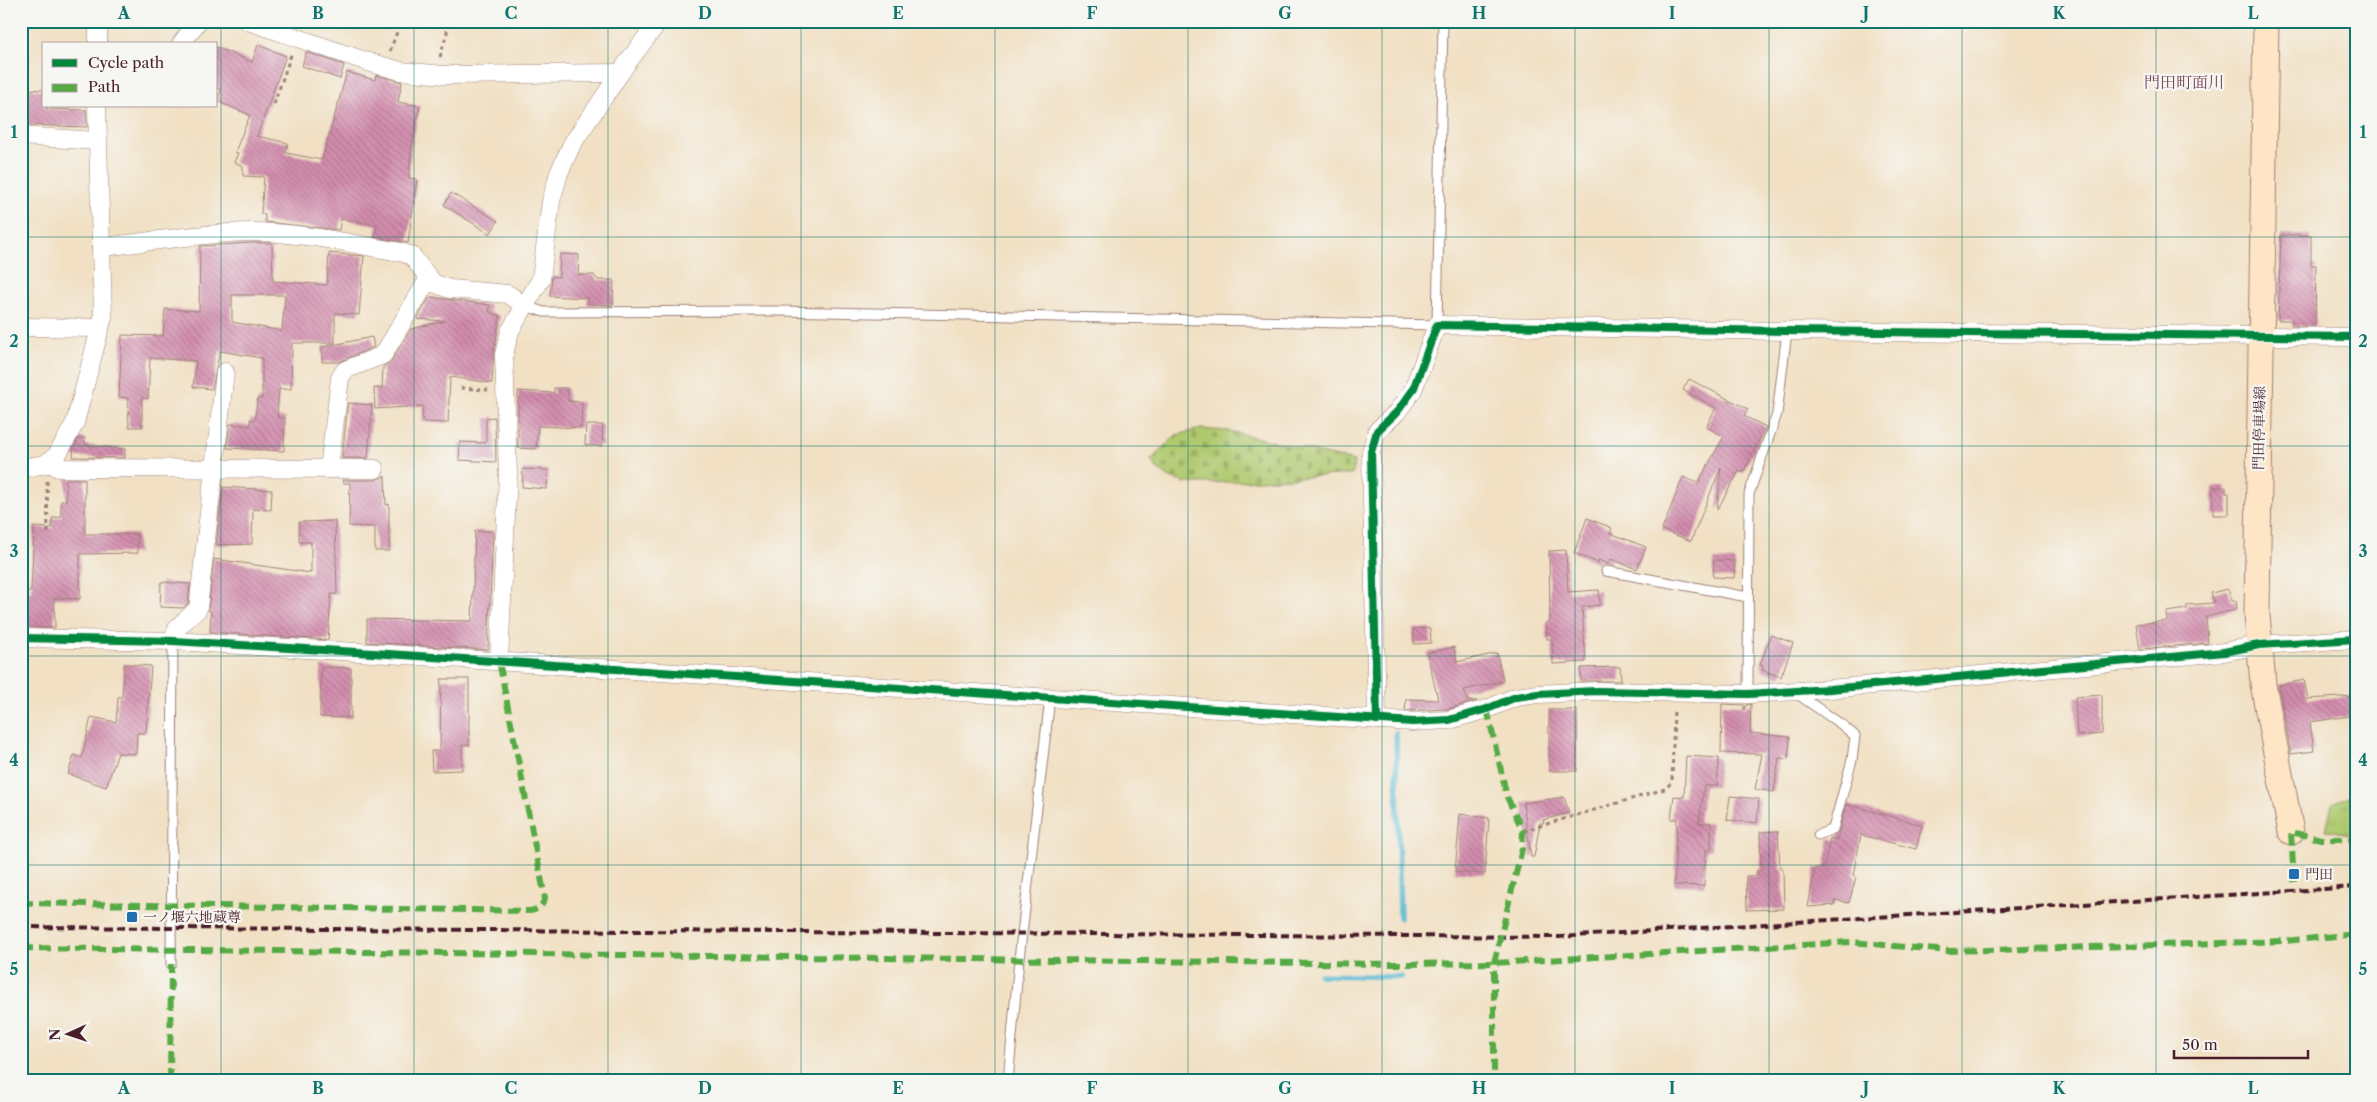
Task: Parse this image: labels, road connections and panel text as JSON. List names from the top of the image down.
{
  "streets": {
    "main road": ["門田停車場線"]
  },
  "districts": ["門田町面川"],
  "places": {
    "transit": ["門田", "一ノ堰六地蔵尊"]
  },
  "legend": ["Cycle path", "Path"],
  "scale_bar": "50 m",
  "north": "left",
  "grid": {
    "columns": [
      "A",
      "B",
      "C",
      "D",
      "E",
      "F",
      "G",
      "H",
      "I",
      "J",
      "K",
      "L"
    ],
    "rows": [
      "1",
      "2",
      "3",
      "4",
      "5"
    ]
  }
}
